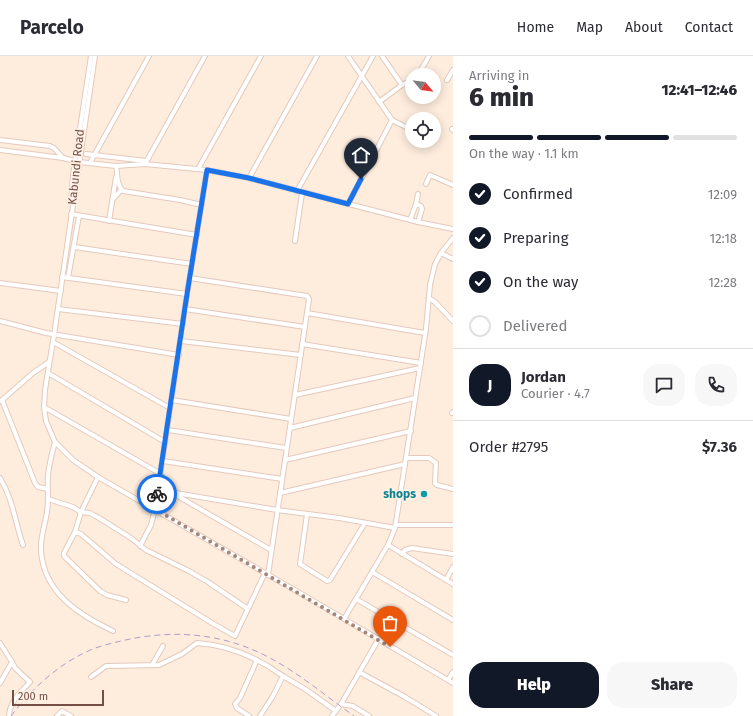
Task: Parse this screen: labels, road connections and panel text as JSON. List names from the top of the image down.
{
  "streets": {
    "street": ["Kabundi Road"]
  },
  "places": ["shops"],
  "scale_bar": "200 m",
  "north": "bottom right",
  "page": {
    "header": "Parcelo",
    "nav": [
      "Home",
      "Map",
      "About",
      "Contact"
    ],
    "heading": ["6 min", "Arriving in", "12:41–12:46"],
    "panel": [
      "Jordan",
      "Courier · 4.7",
      "Order #2795",
      "$7.36"
    ],
    "bar": "On the way · 1.1 km",
    "list": [
      ["Confirmed", "12:09"],
      ["Preparing", "12:18"],
      ["On the way", "12:28"],
      "Delivered"
    ],
    "round": "J",
    "buttons": ["Help", "Share"],
    "scale": "200 m"
  }
}
